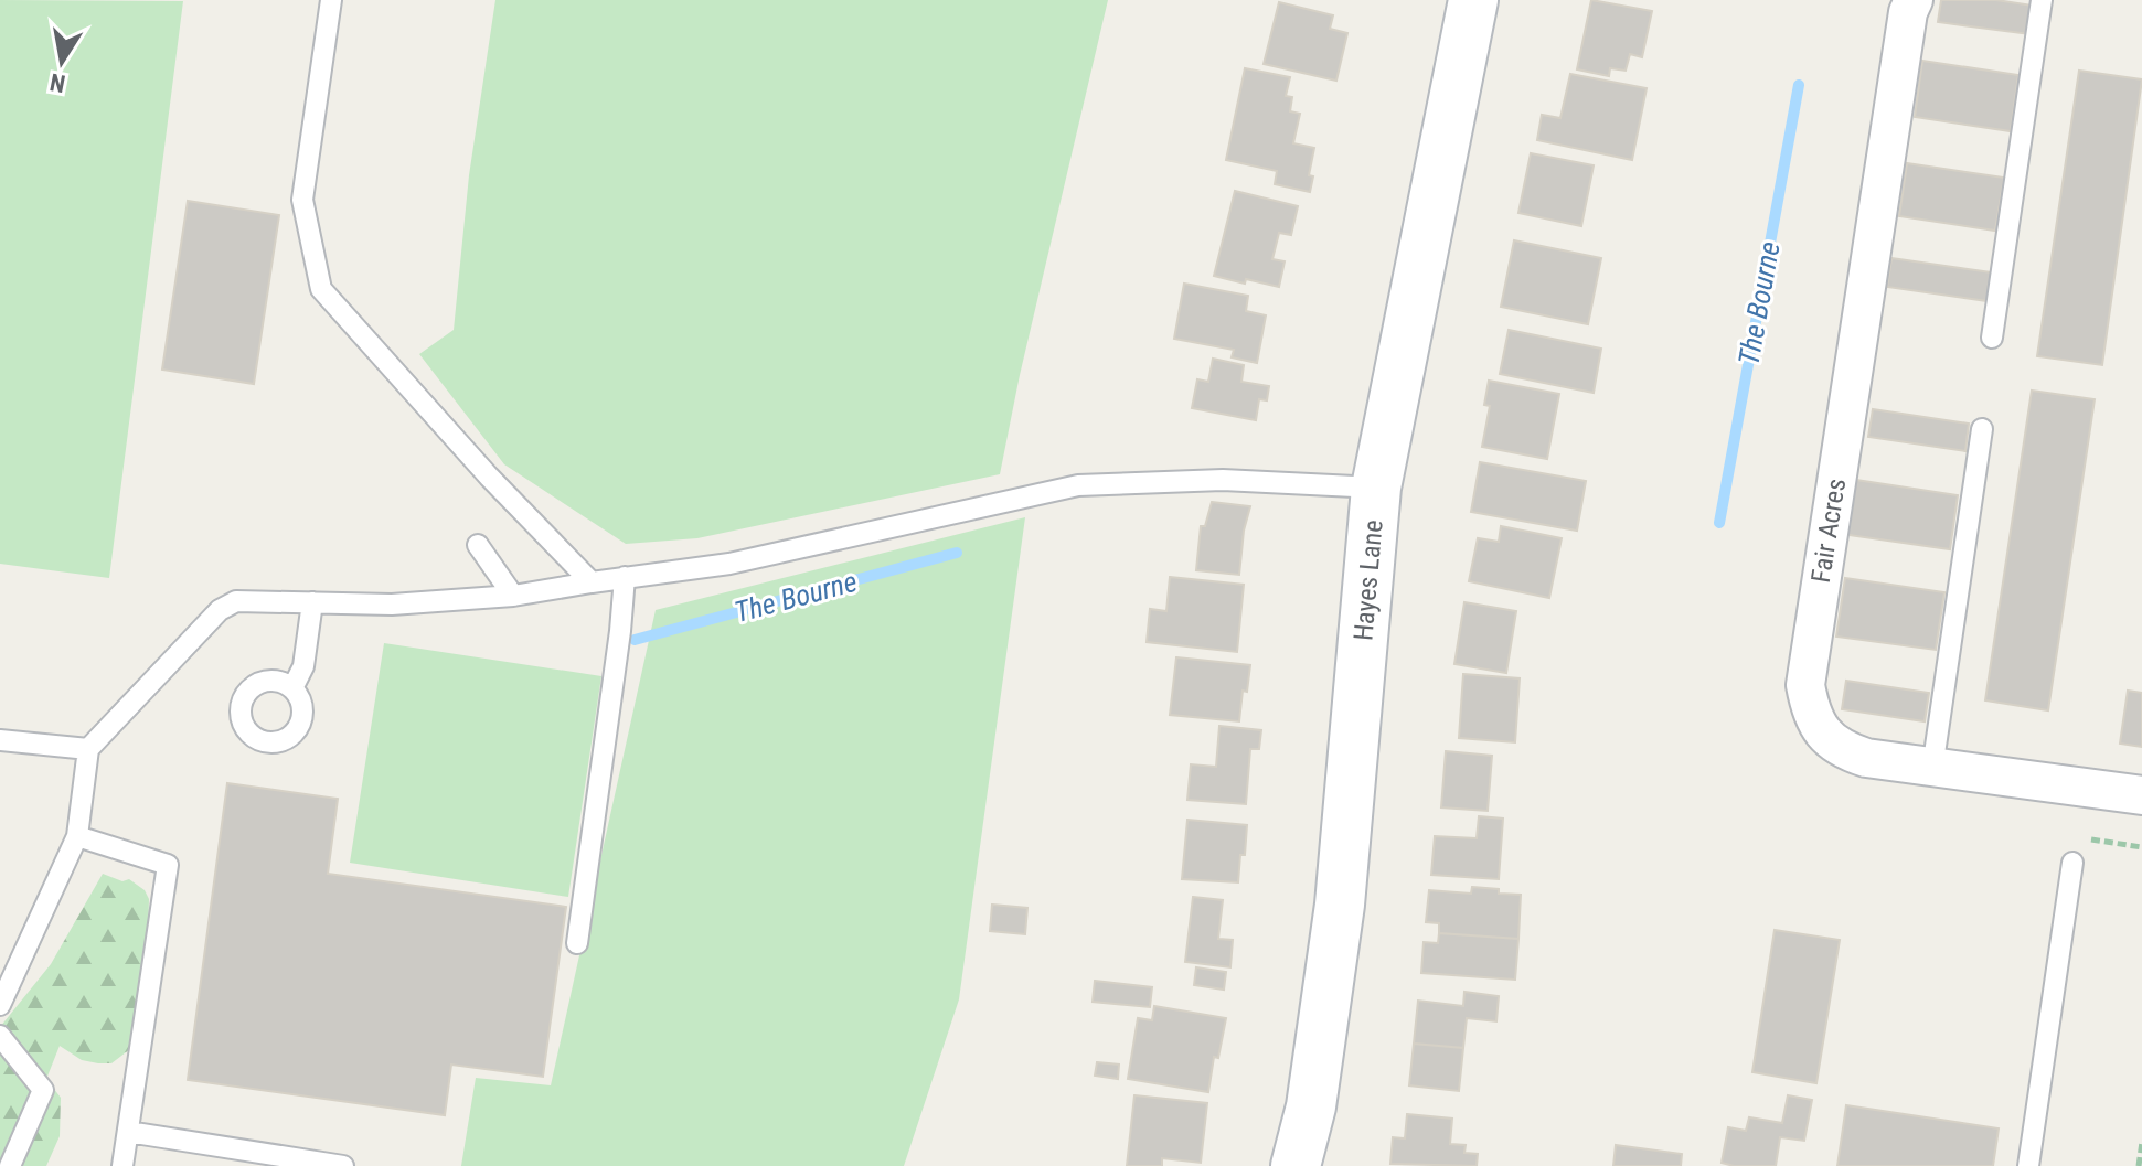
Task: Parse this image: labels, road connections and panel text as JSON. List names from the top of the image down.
{
  "streets": {
    "main road": ["Hayes Lane"],
    "street": ["Fair Acres"]
  },
  "water": ["The Bourne"],
  "north": "bottom"
}
